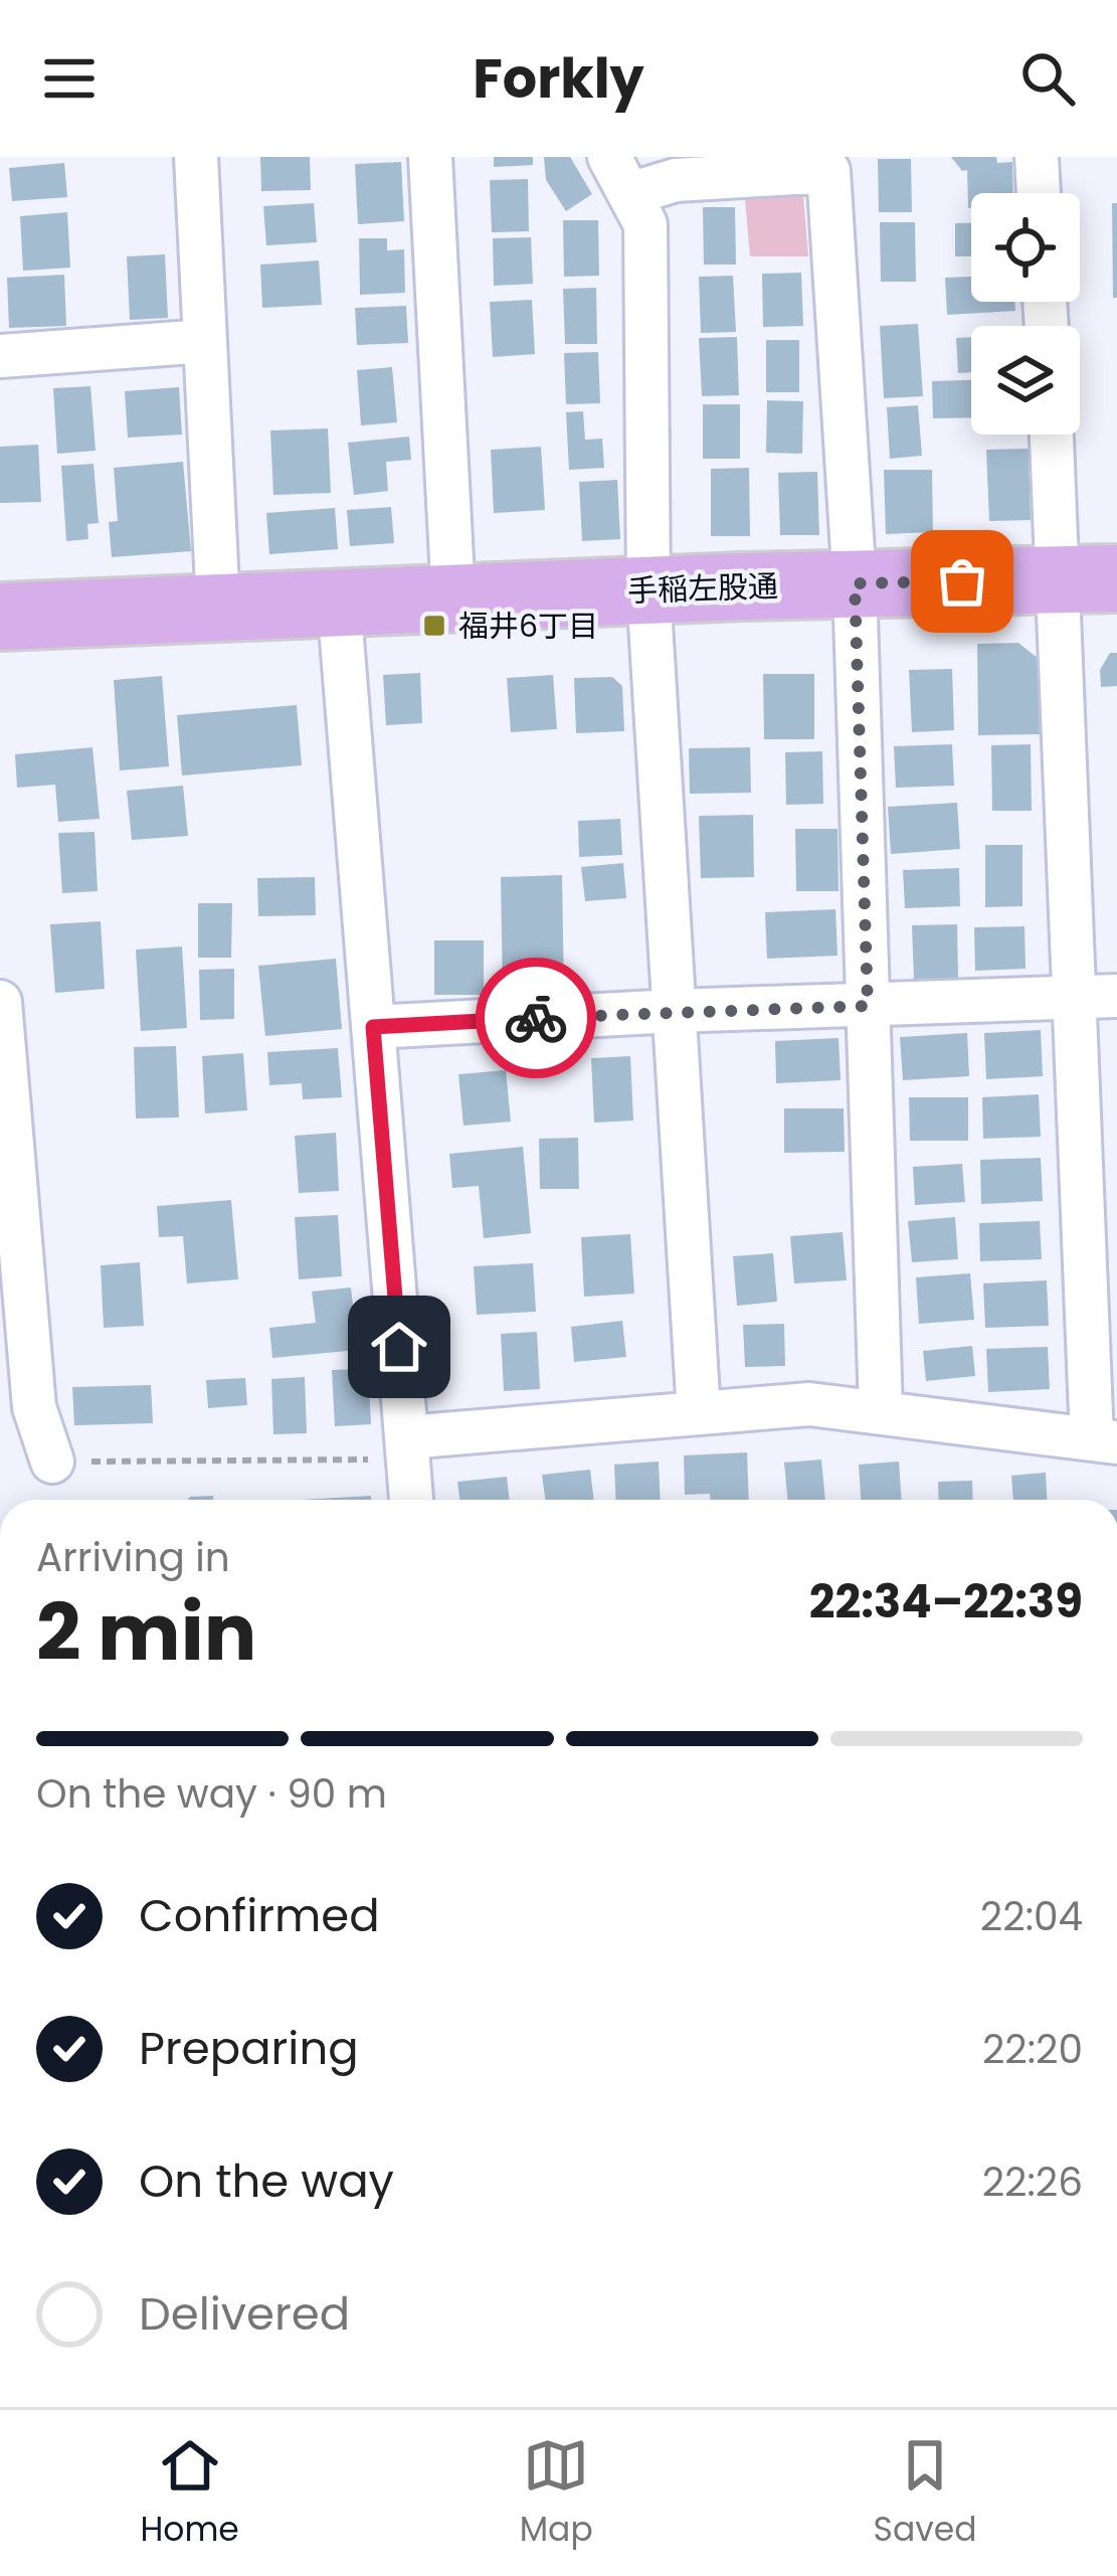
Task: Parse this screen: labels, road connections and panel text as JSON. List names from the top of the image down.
{
  "streets": {
    "main road": ["手稲左股通"]
  },
  "places": {
    "transit": ["福井6丁目"]
  },
  "page": {
    "header": "Forkly",
    "heading": ["2 min", "Arriving in", "22:34–22:39"],
    "bar": "On the way · 90 m",
    "list": [
      ["Confirmed", "22:04"],
      ["Preparing", "22:20"],
      ["On the way", "22:26"],
      "Delivered"
    ],
    "tabs": ["Home", "Map", "Saved"]
  }
}
